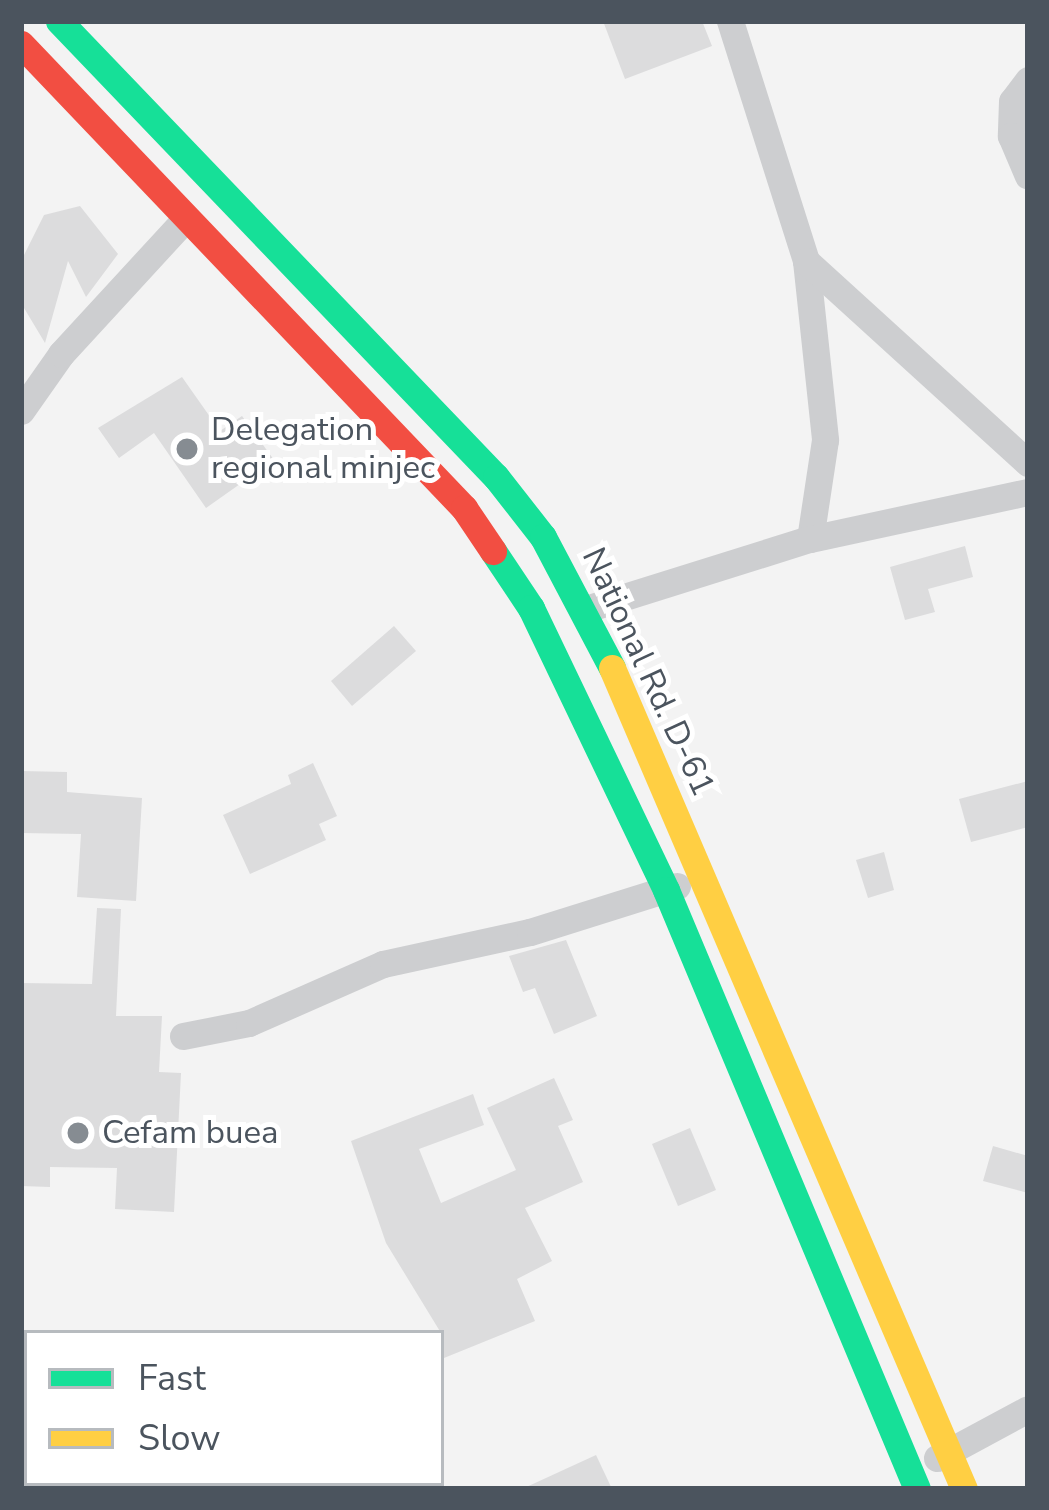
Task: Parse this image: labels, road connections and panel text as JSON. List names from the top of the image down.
{
  "streets": {
    "highway": ["National Rd. D-61"]
  },
  "places": ["Delegation regional minjec", "Cefam buea"],
  "legend": ["Fast", "Slow"]
}
